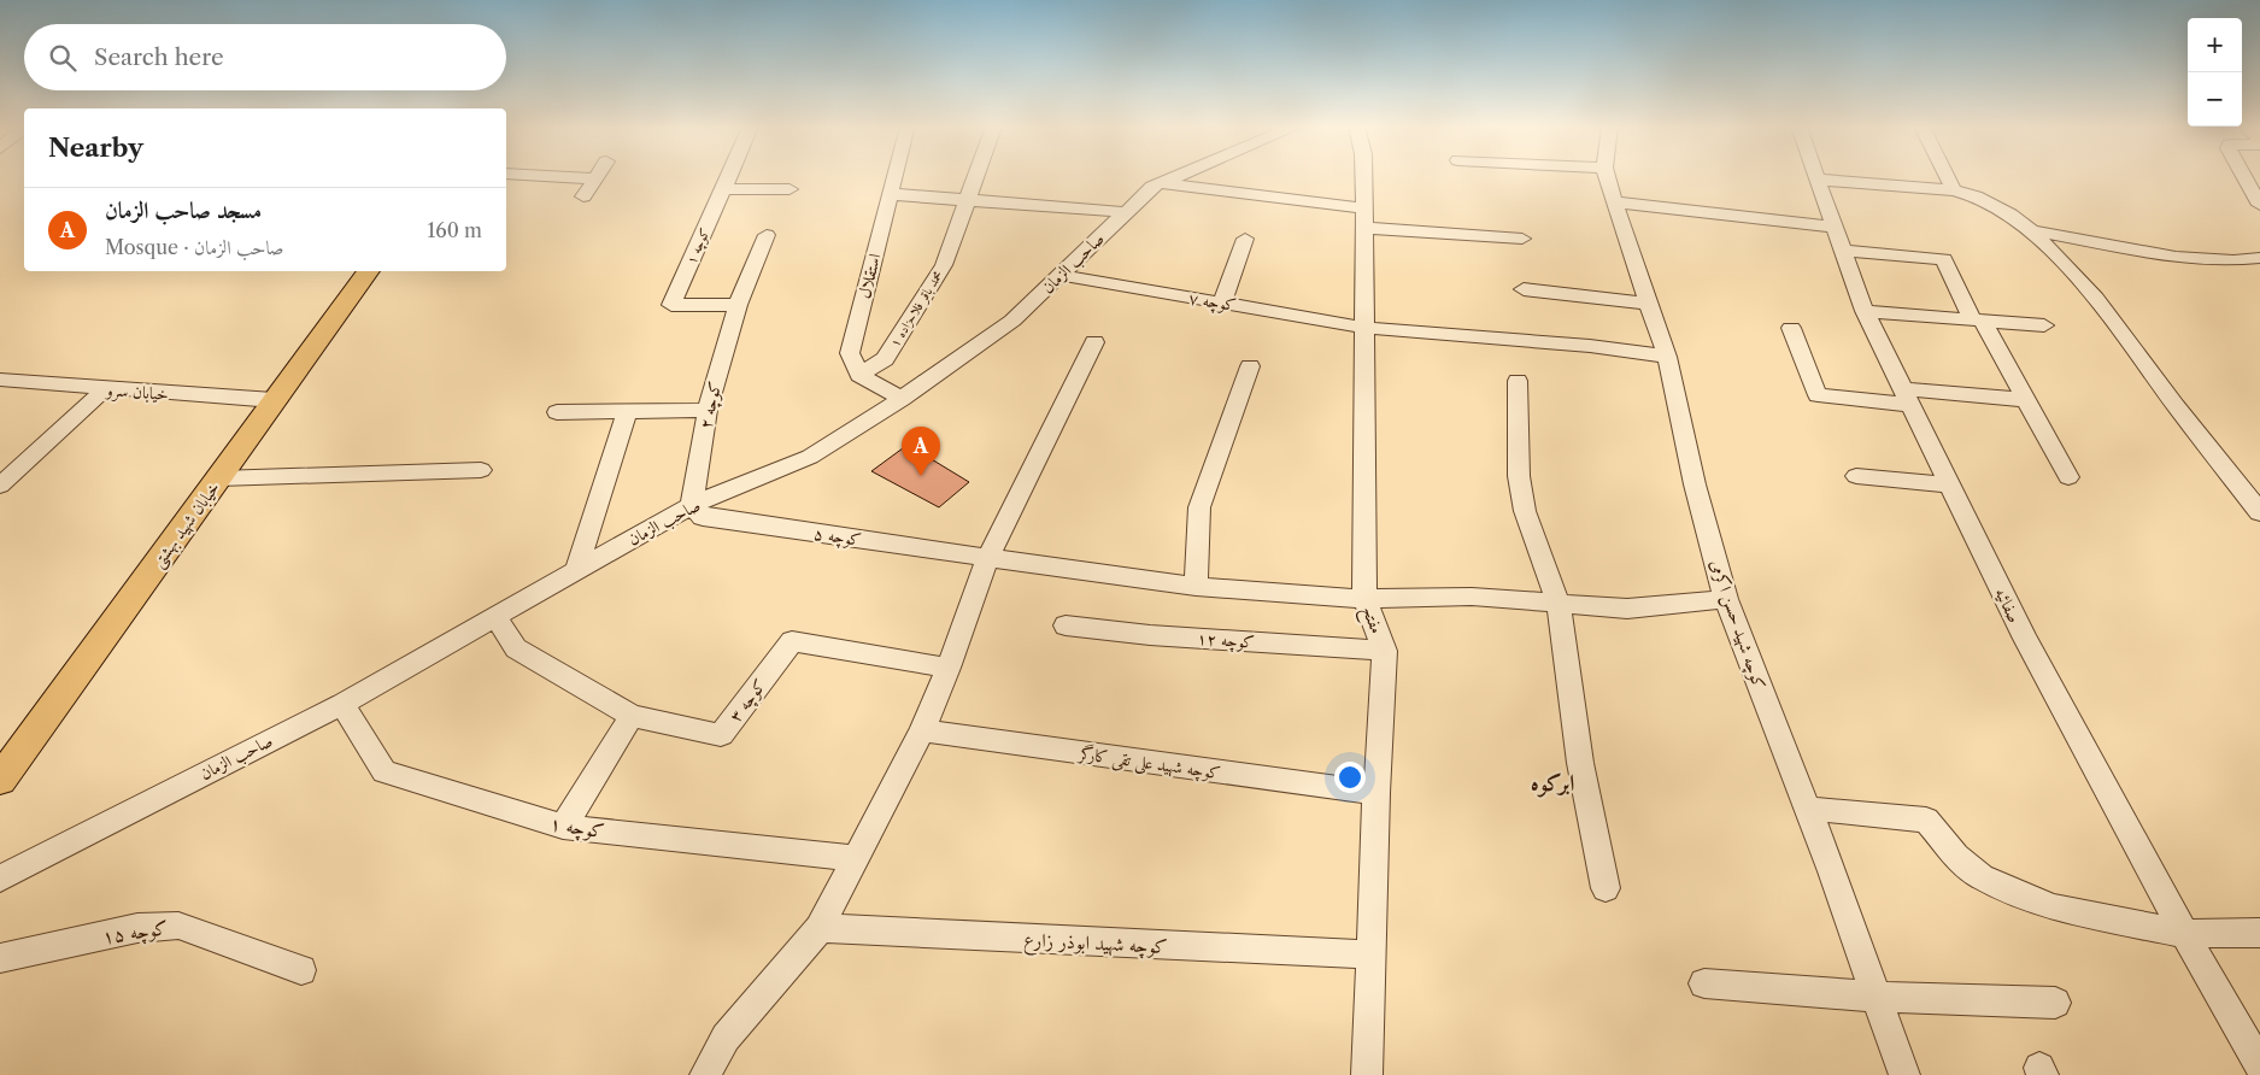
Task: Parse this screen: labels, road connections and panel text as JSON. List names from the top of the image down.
{
  "streets": {
    "main road": ["خیابان شهید بهشتی"],
    "street": [
      "کوچه ۱",
      "صاحب الزمان",
      "استقلال",
      "کوچه ۷",
      "محمد باقر فلاحزاده ۱",
      "خیابان سرو",
      "کوچه ۲",
      "کوچه ۵",
      "صفائیه",
      "مفتح",
      "کوچه شهید حسن اکرمی",
      "کوچه ۱۲",
      "کوچه ۳",
      "کوچه شهید علی تقی کارگر",
      "کوچه ۱۵",
      "کوچه شهید ابوذر زارع"
    ]
  },
  "crossings": [
    ["کوچه ۱", "صاحب الزمان"],
    ["کوچه ۱", "کوچه ۲"],
    ["صاحب الزمان", "کوچه ۷"],
    ["صاحب الزمان", "کوچه ۲"],
    ["صاحب الزمان", "کوچه ۵"],
    ["صاحب الزمان", "کوچه ۳"],
    ["استقلال", "محمد باقر فلاحزاده ۱"],
    ["کوچه ۷", "مفتح"],
    ["خیابان سرو", "خیابان شهید بهشتی"],
    ["کوچه ۲", "کوچه ۵"],
    ["کوچه ۵", "مفتح"],
    ["کوچه ۵", "کوچه شهید حسن اکرمی"],
    ["مفتح", "کوچه ۱۲"],
    ["مفتح", "کوچه شهید علی تقی کارگر"],
    ["مفتح", "کوچه شهید ابوذر زارع"]
  ],
  "districts": ["ابرکوه"],
  "page": {
    "map_buttons": ["+", "−"],
    "search": "Search here",
    "heading": "Nearby",
    "list": [
      {
        "mark": "A",
        "name": "مسجد صاحب الزمان",
        "note": "Mosque · صاحب الزمان",
        "value": "160 m"
      }
    ],
    "pins": "A"
  }
}
